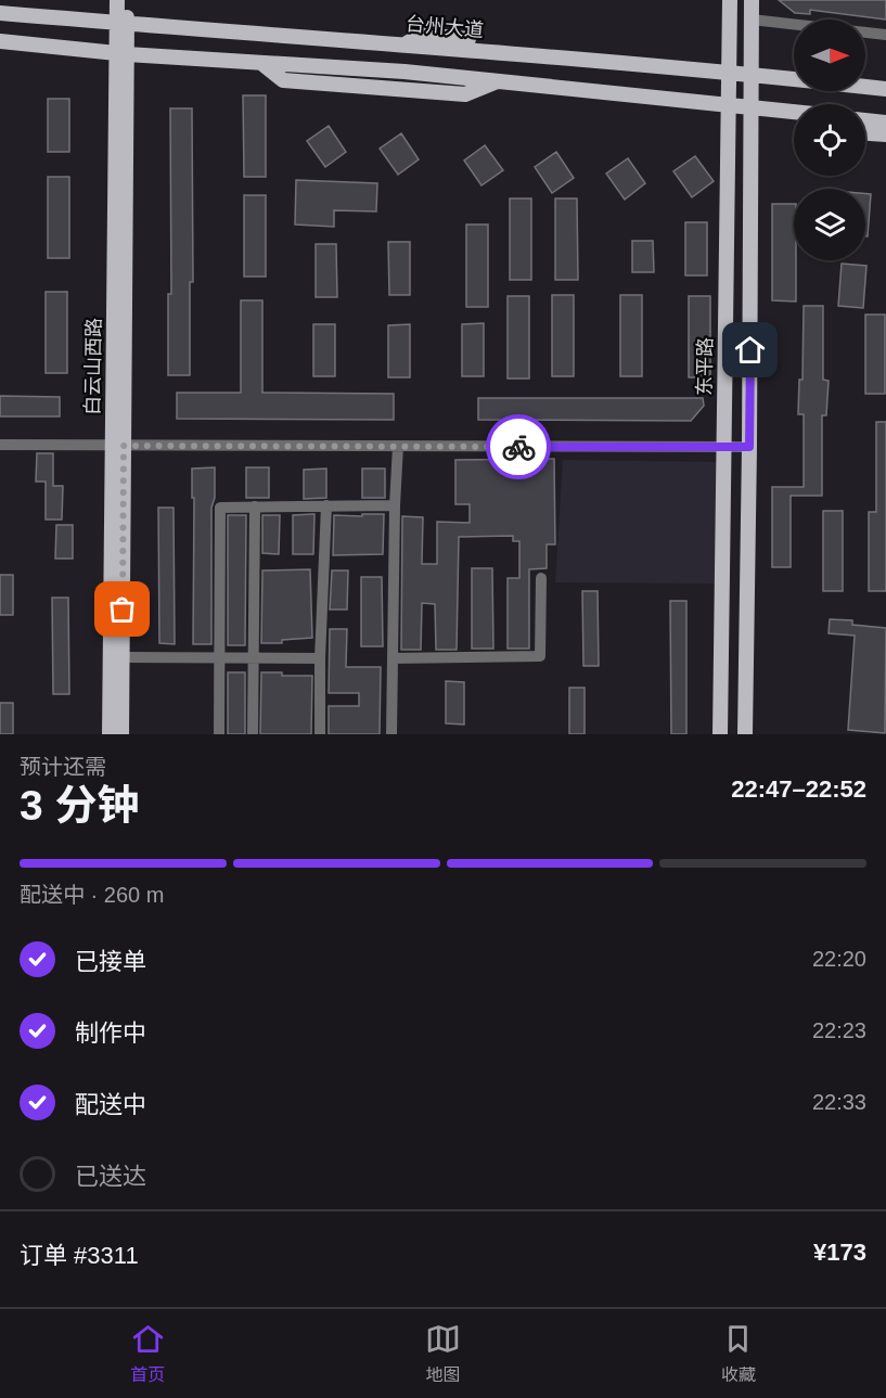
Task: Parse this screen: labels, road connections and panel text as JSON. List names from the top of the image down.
{
  "streets": {
    "main road": ["台州大道", "白云山西路", "东平路"]
  },
  "crossings": [
    ["台州大道", "白云山西路"],
    ["台州大道", "东平路"]
  ],
  "north": "right",
  "page": {
    "heading": ["3 分钟", "预计还需", "22:47–22:52"],
    "panel": ["订单 #3311", "¥173"],
    "bar": "配送中 · 260 m",
    "list": [
      ["已接单", "22:20"],
      ["制作中", "22:23"],
      ["配送中", "22:33"],
      "已送达"
    ],
    "tabs": ["首页", "地图", "收藏"]
  }
}
